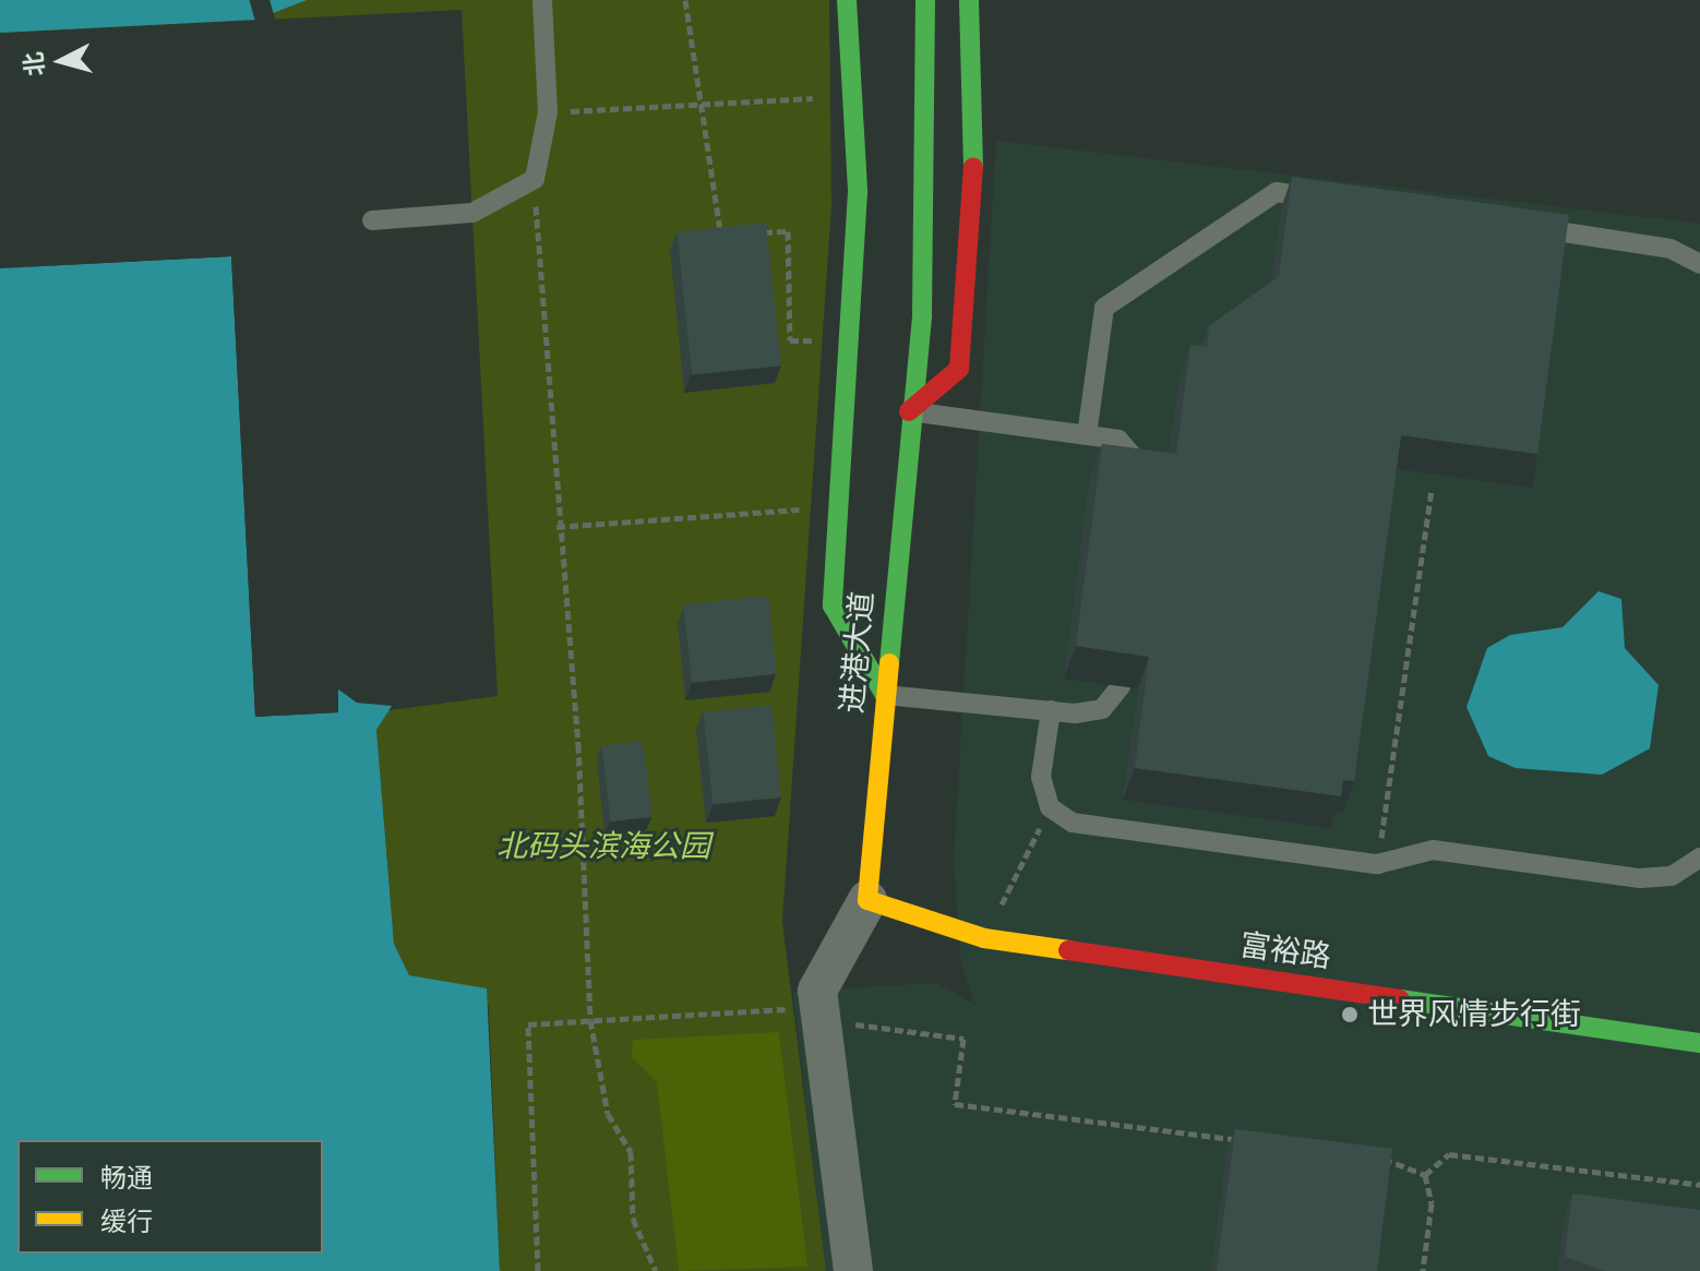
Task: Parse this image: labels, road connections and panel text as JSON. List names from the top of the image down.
{
  "streets": {
    "street": ["进港大道", "富裕路"]
  },
  "crossings": [
    ["进港大道", "富裕路"]
  ],
  "parks": ["北码头滨海公园"],
  "places": ["世界风情步行街"],
  "legend": ["畅通", "缓行"],
  "north": "left"
}
